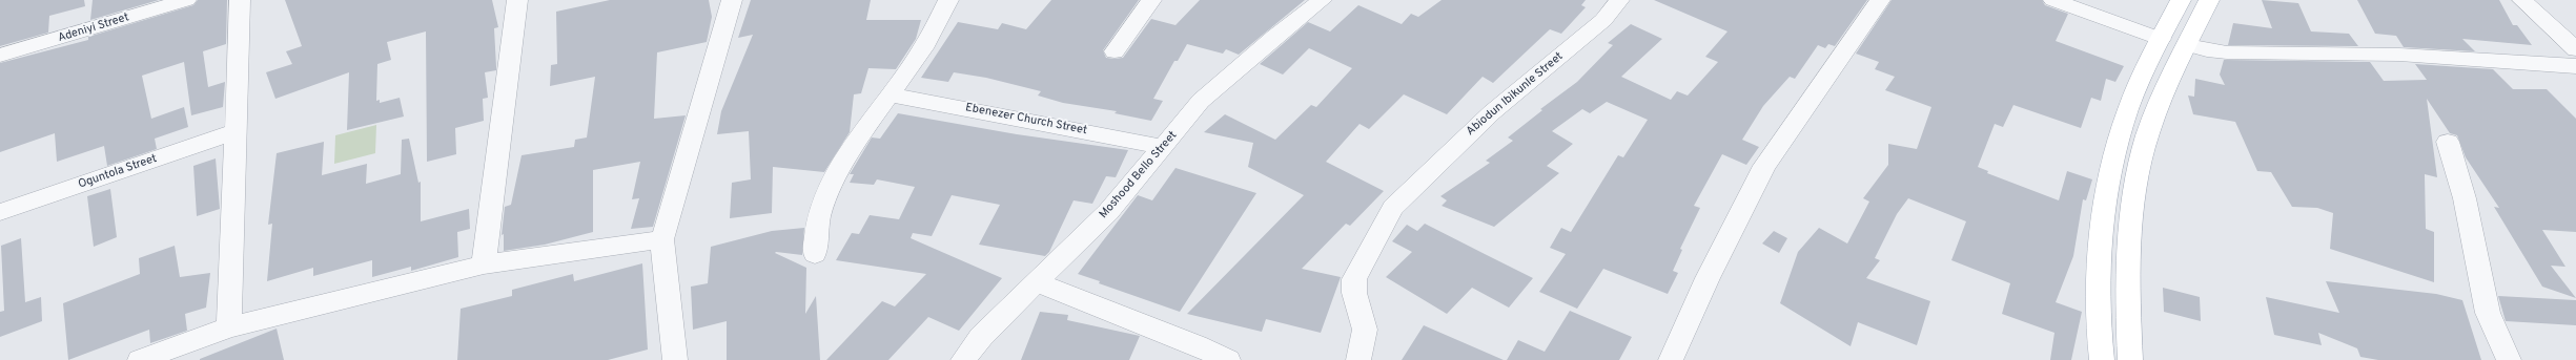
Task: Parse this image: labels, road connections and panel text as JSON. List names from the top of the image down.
{
  "streets": {
    "street": [
      "Adeniyi Street",
      "Abiodun Ibikunle Street",
      "Ebenezer Church Street",
      "Oguntola Street",
      "Moshood Bello Street"
    ]
  },
  "crossings": [
    ["Ebenezer Church Street", "Moshood Bello Street"]
  ]
}
